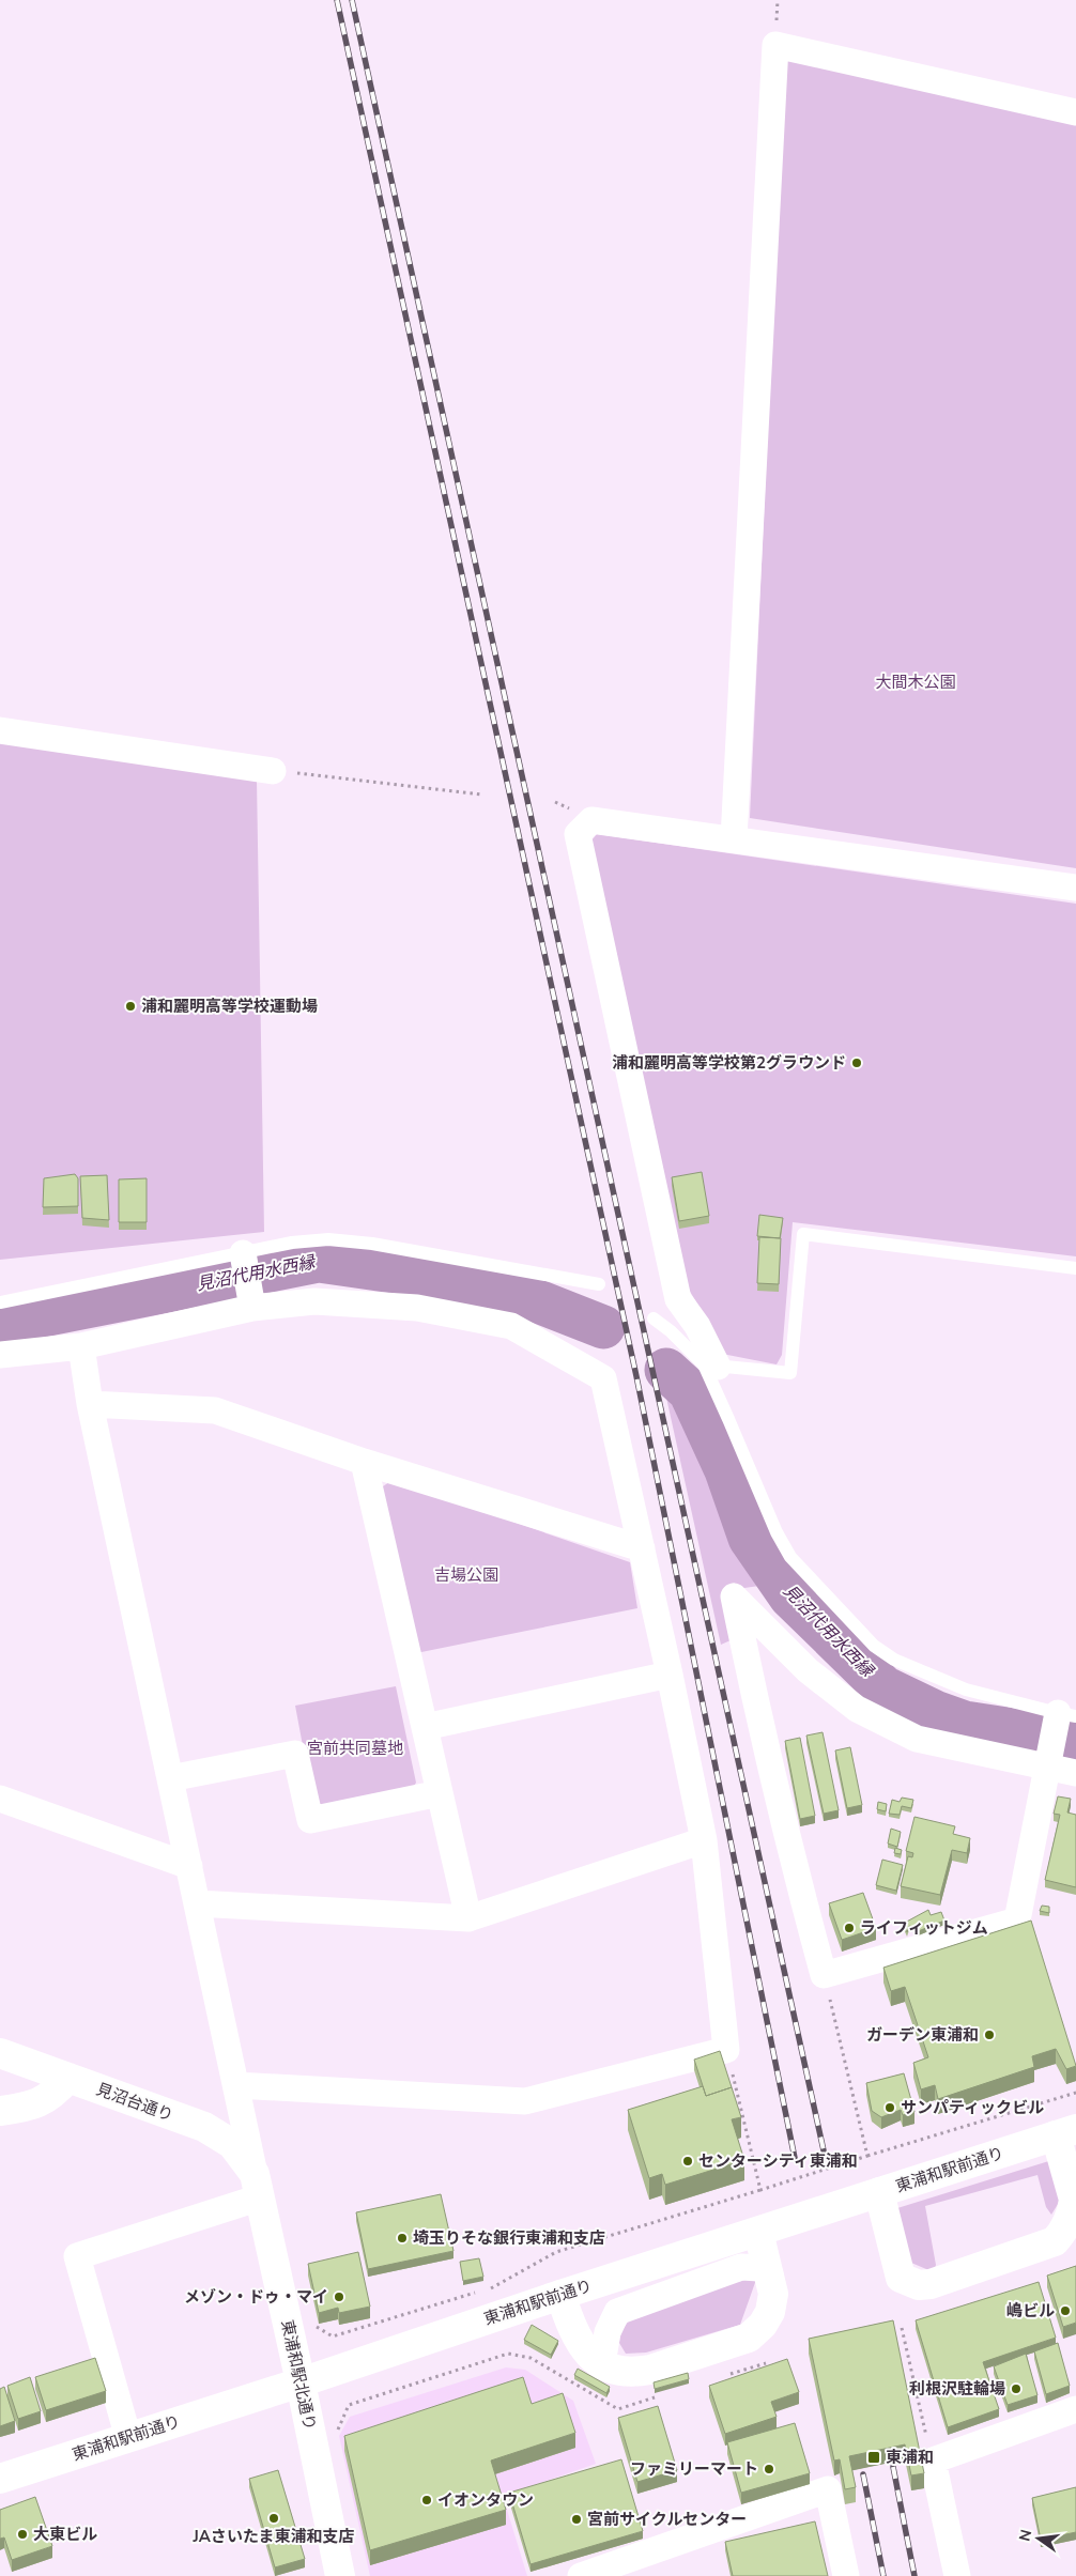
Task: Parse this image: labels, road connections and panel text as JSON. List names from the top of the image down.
{
  "streets": {
    "street": ["見沼台通り", "東浦和駅前通り", "東浦和駅北通り"]
  },
  "crossings": [
    ["見沼台通り", "東浦和駅北通り"],
    ["東浦和駅前通り", "東浦和駅北通り"]
  ],
  "water": ["見沼代用水西縁"],
  "parks": ["大間木公園", "吉場公園", "宮前共同墓地"],
  "places": {
    "other": [
      "浦和麗明高等学校運動場",
      "浦和麗明高等学校第2グラウンド",
      "ライフィットジム",
      "ガーデン東浦和",
      "サンパティックビル",
      "センターシティ東浦和",
      "埼玉りそな銀行東浦和支店",
      "メゾン・ドゥ・マイ",
      "嶋ビル",
      "利根沢駐輪場",
      "ファミリーマート",
      "イオンタウン",
      "JAさいたま東浦和支店",
      "宮前サイクルセンター",
      "大東ビル"
    ],
    "transit": ["東浦和"]
  },
  "north": "left"
}
